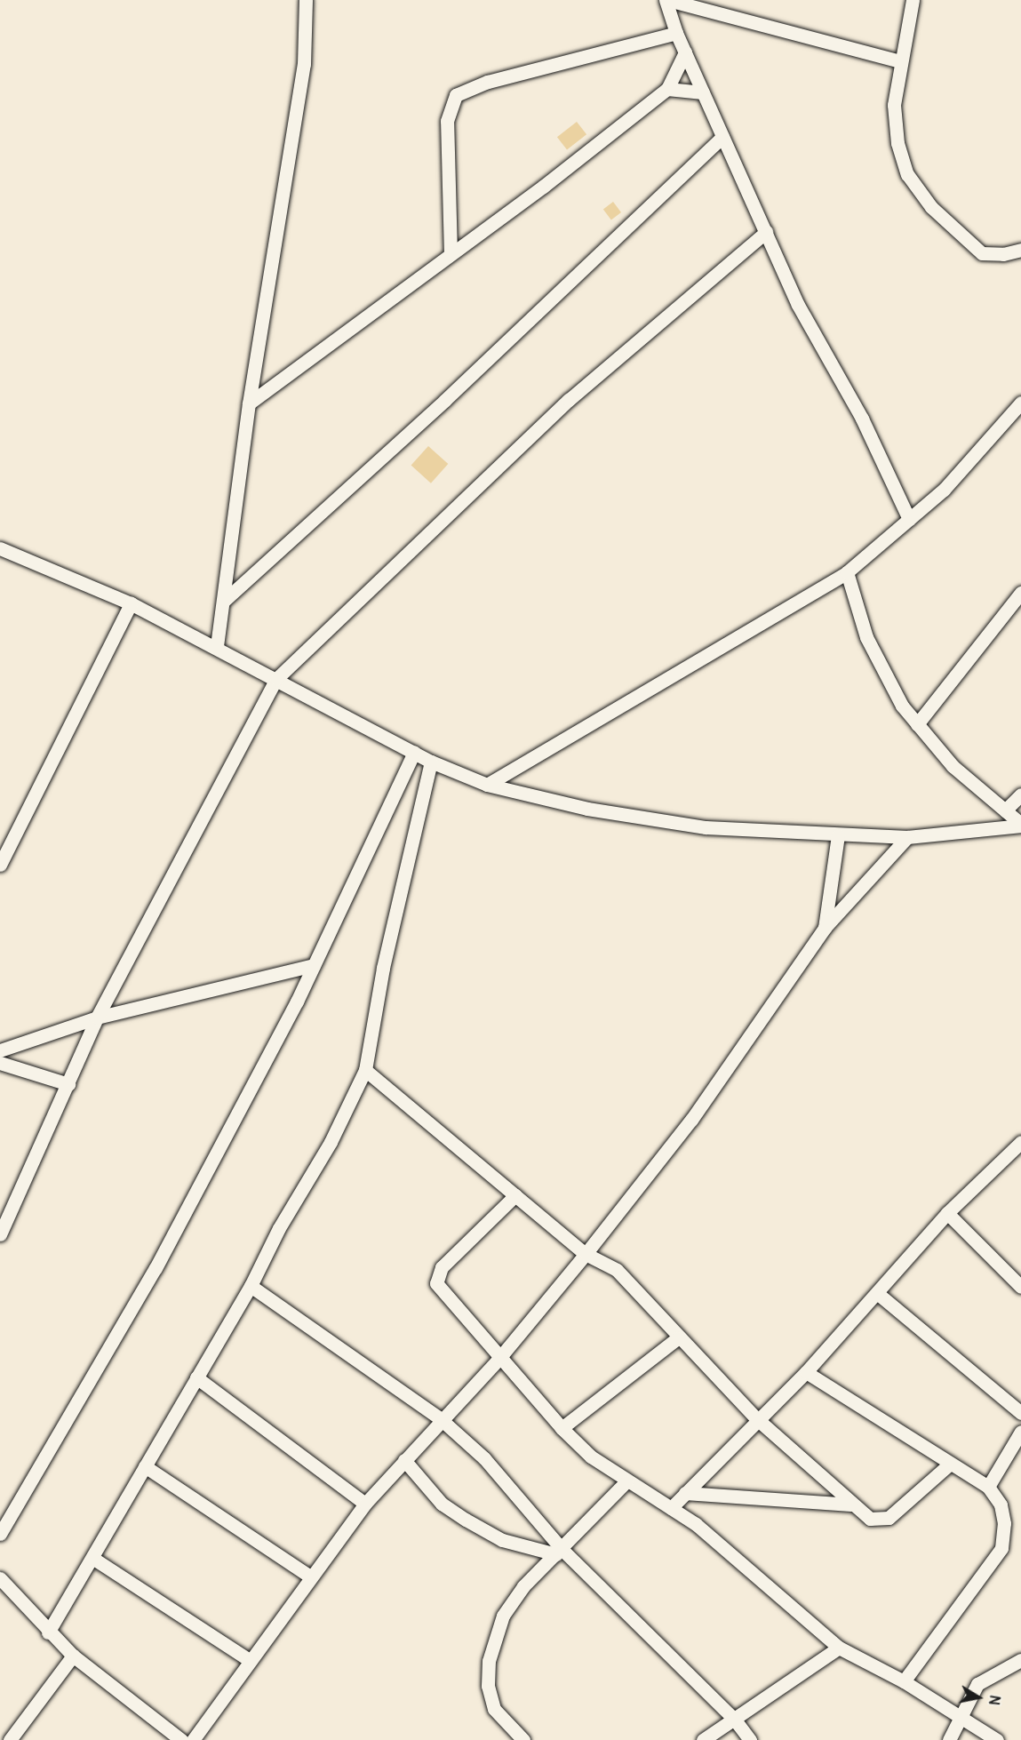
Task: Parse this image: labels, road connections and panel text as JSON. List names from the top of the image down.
{
  "north": "right"
}
